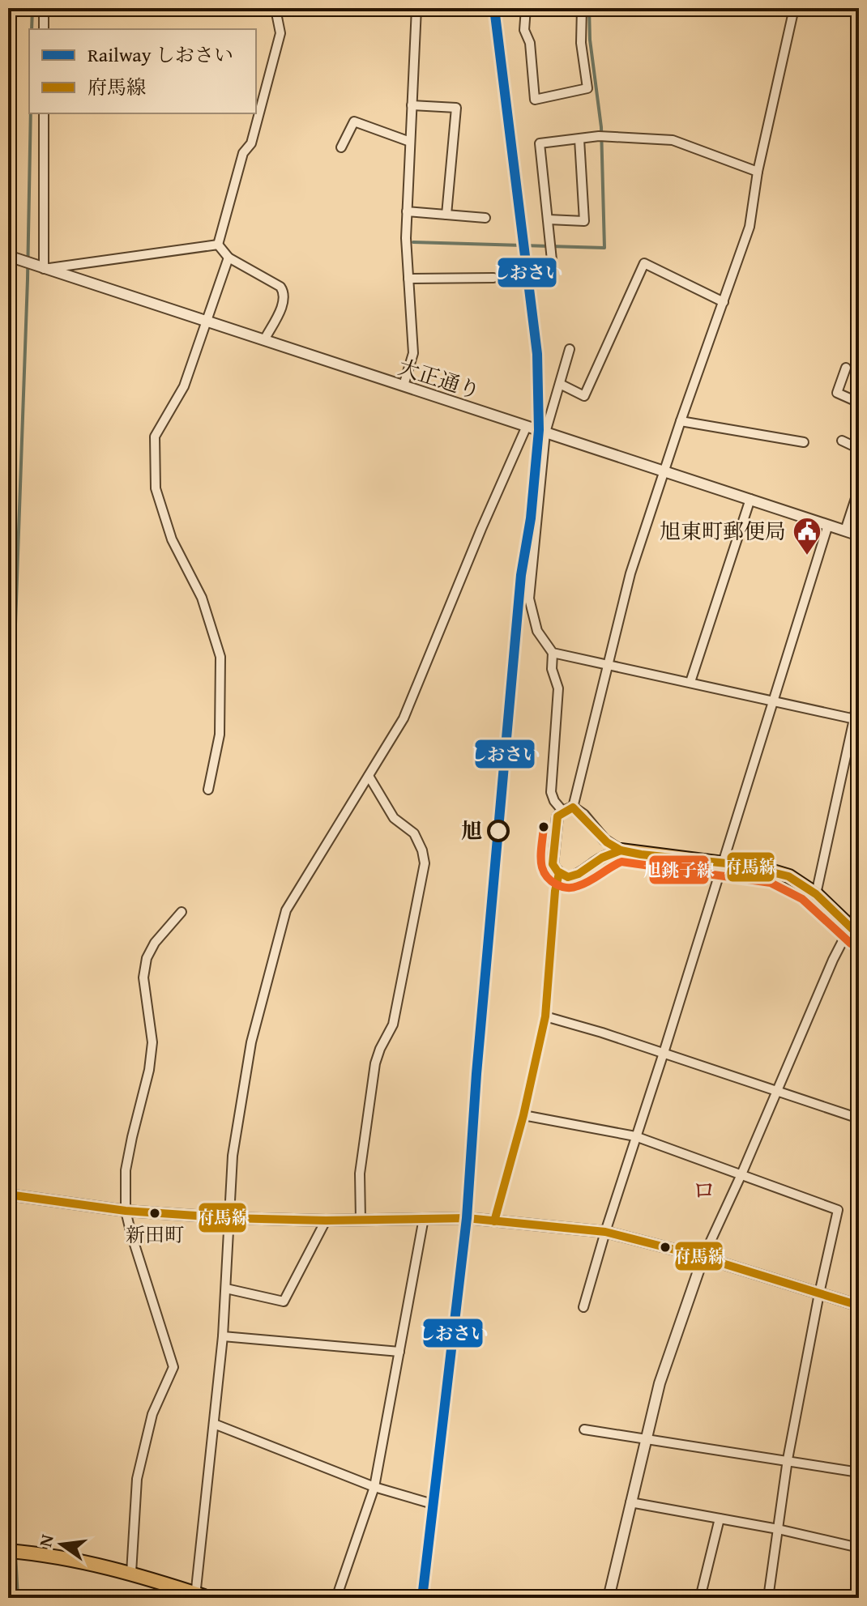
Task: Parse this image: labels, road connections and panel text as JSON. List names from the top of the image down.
{
  "streets": {
    "street": ["大正通り"]
  },
  "districts": ["ロ"],
  "places": {
    "public building": ["旭東町郵便局"],
    "other": ["旭", "新田町"]
  },
  "lines": ["rail line しおさい", "transit line 府馬線", "transit line 旭銚子線"],
  "legend": ["Railway しおさい", "府馬線"],
  "north": "left"
}
